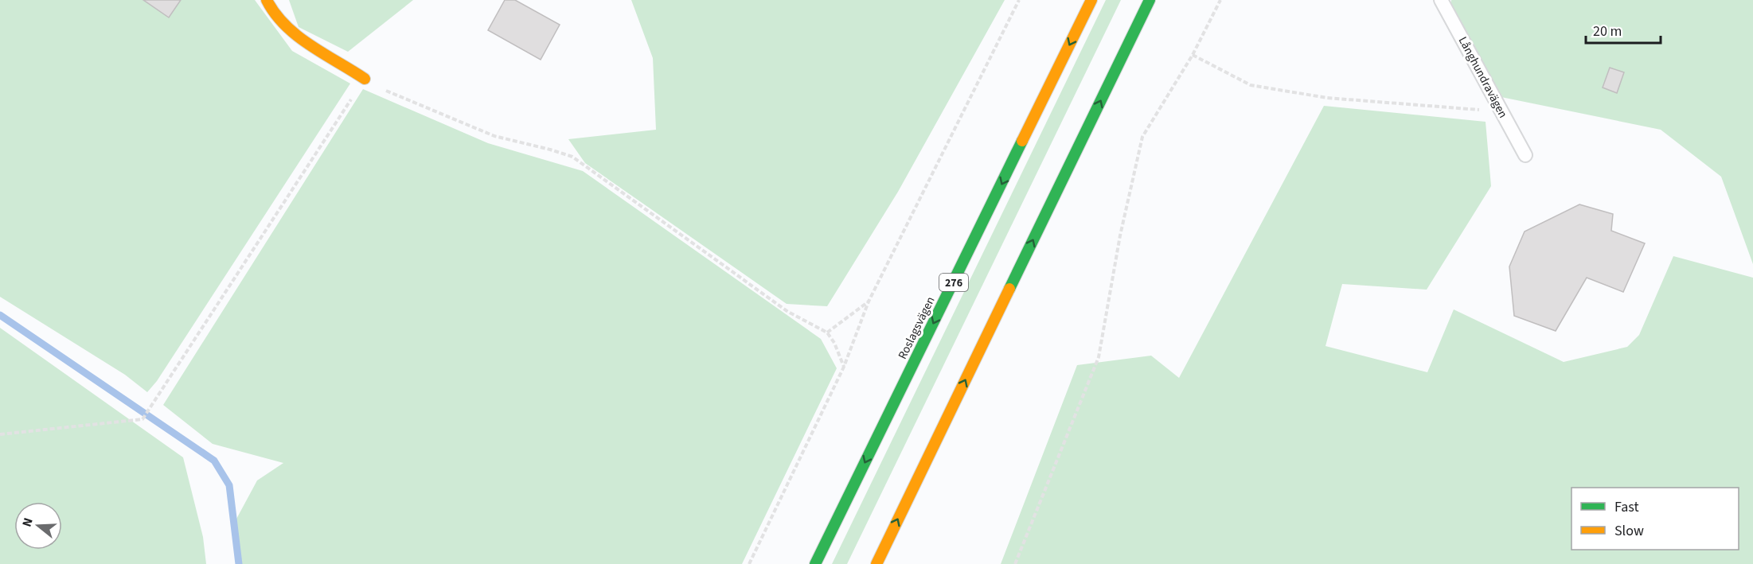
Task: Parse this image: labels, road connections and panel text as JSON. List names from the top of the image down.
{
  "streets": {
    "main road": ["276", "Roslagsvägen"],
    "lane": ["Långhundravägen"]
  },
  "legend": ["Fast", "Slow"],
  "scale_bar": "20 m",
  "north": "left"
}
